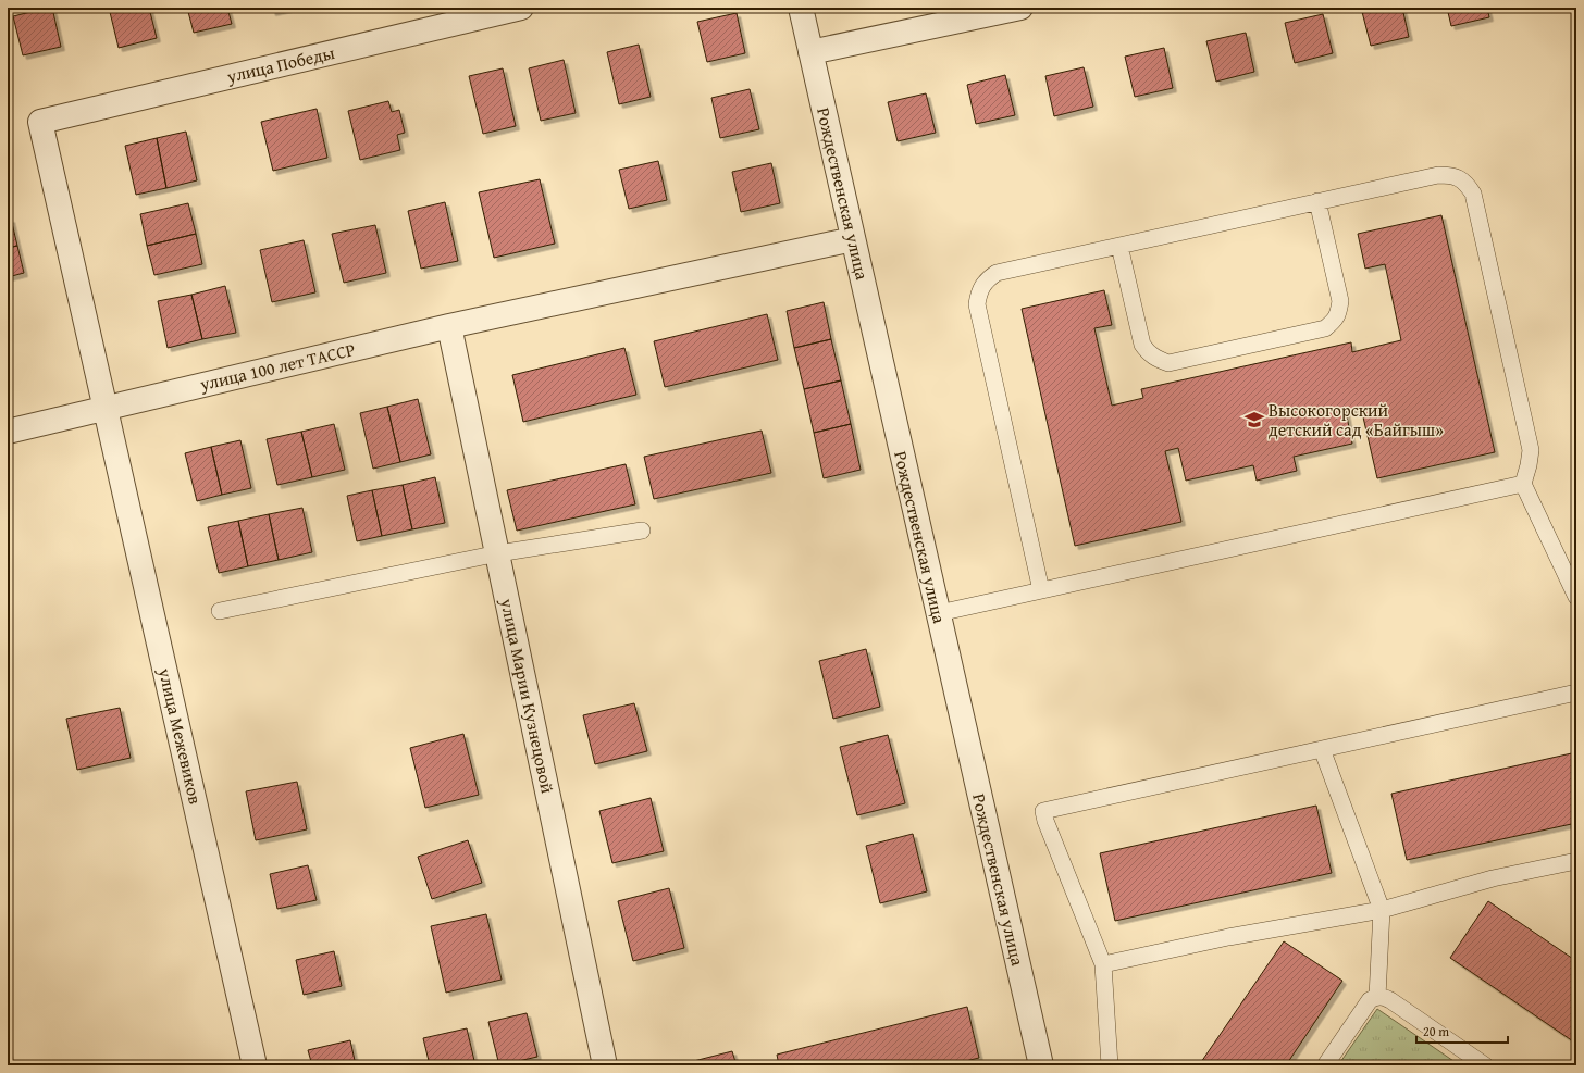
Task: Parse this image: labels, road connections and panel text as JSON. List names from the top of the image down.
{
  "streets": {
    "street": [
      "улица Победы",
      "Рождественская улица",
      "улица 100 лет ТАССР",
      "улица Марии Кузнецовой",
      "улица Межевиков"
    ]
  },
  "crossings": [
    ["улица Победы", "улица Межевиков"],
    ["Рождественская улица", "улица 100 лет ТАССР"],
    ["улица 100 лет ТАССР", "улица Марии Кузнецовой"],
    ["улица 100 лет ТАССР", "улица Межевиков"]
  ],
  "places": {
    "school or university": ["Высокогорский детский сад «Байгыш»"]
  },
  "scale_bar": "20 m"
}
